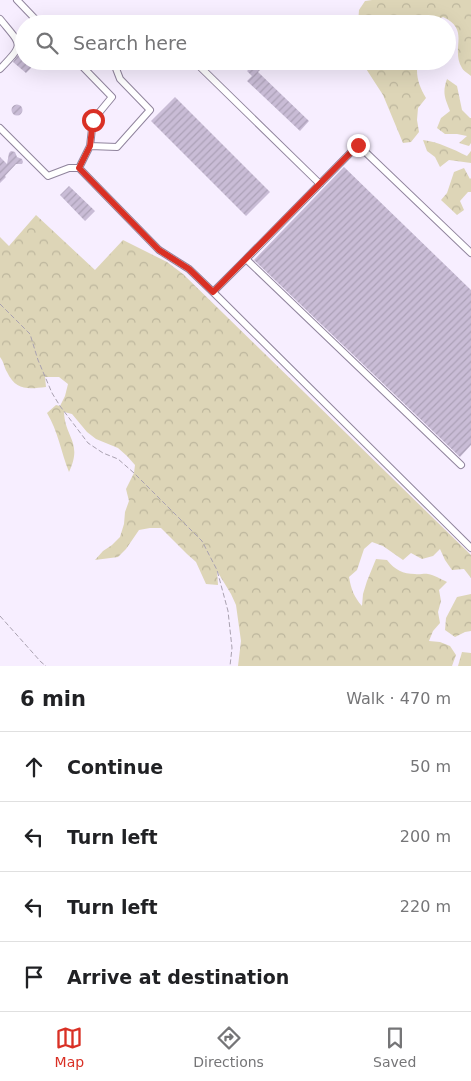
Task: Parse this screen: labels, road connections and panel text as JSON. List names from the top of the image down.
{
  "page": {
    "search": "Search here",
    "heading": ["6 min", "Walk · 470 m"],
    "list": [
      ["Continue", "50 m"],
      ["Turn left", "200 m"],
      ["Turn left", "220 m"],
      "Arrive at destination"
    ],
    "nav": ["Map", "Directions", "Saved"]
  }
}
